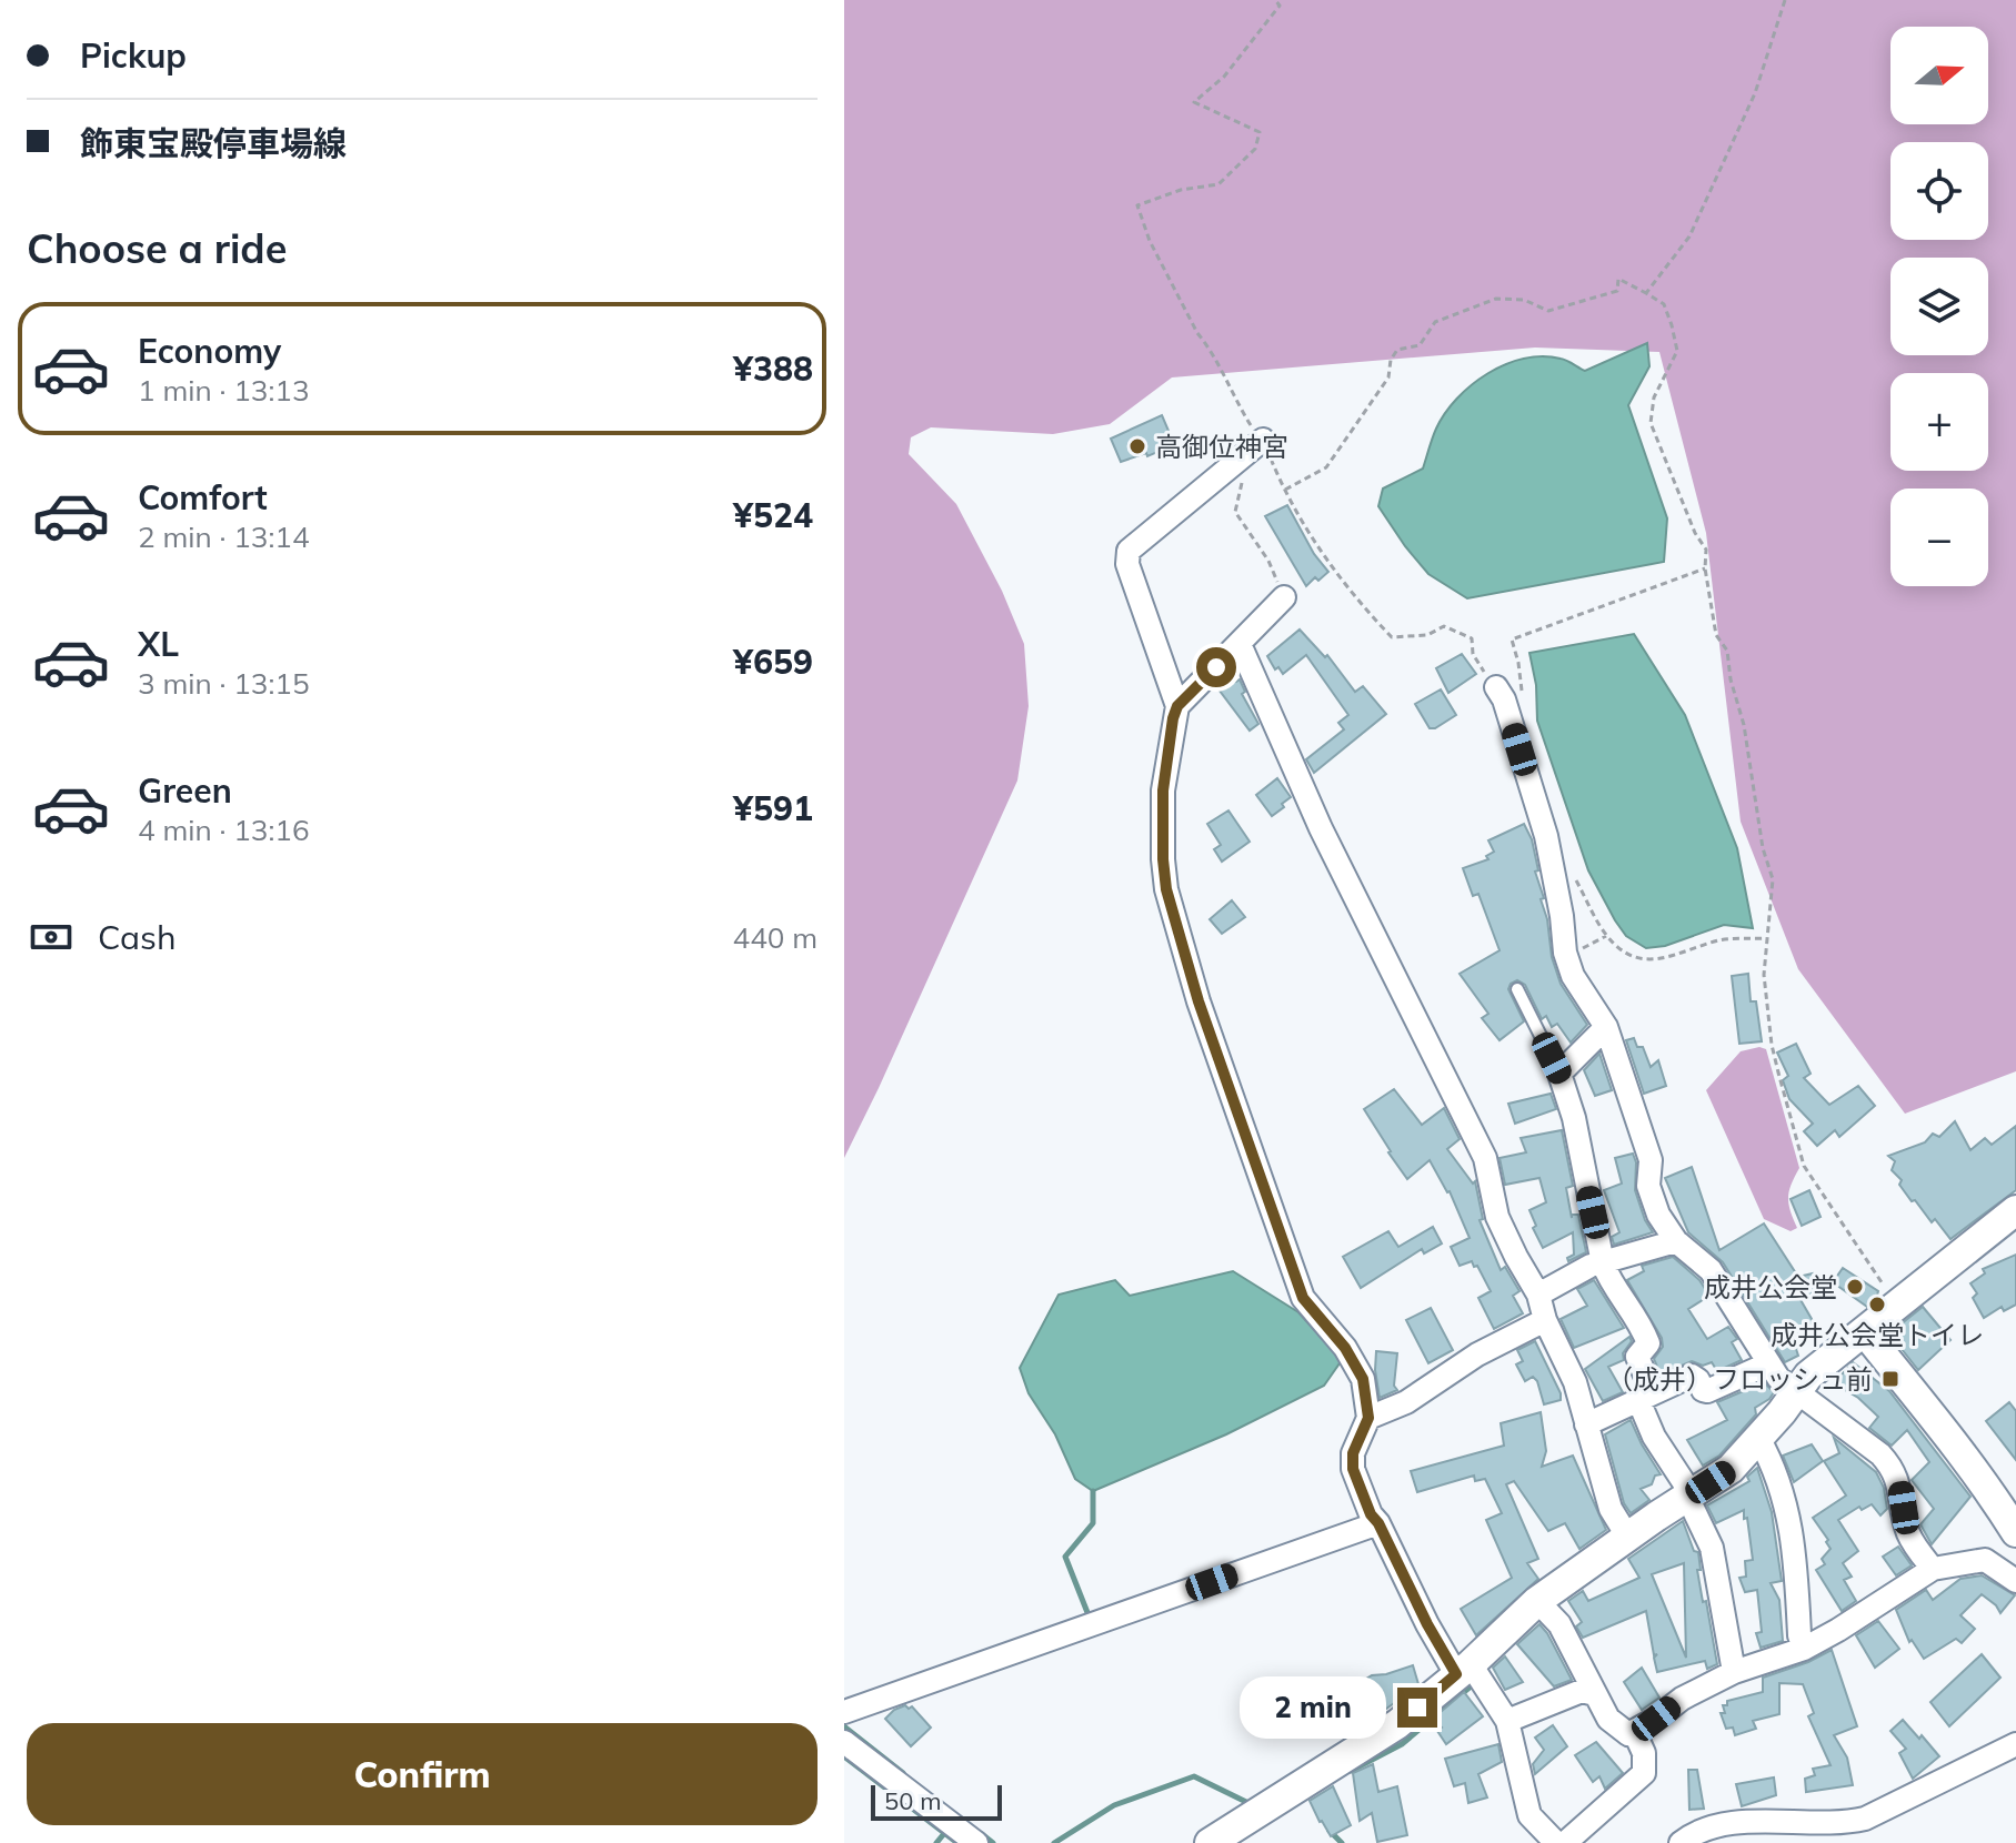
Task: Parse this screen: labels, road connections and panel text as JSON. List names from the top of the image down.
{
  "places": {
    "other": ["高御位神宮", "成井公会堂", "成井公会堂トイレ"],
    "transit": ["（成井）フロッシュ前"]
  },
  "scale_bar": "50 m",
  "north": "right",
  "page": {
    "banner": ["Pickup", "飾東宝殿停車場線"],
    "map_buttons": ["+", "−"],
    "heading": "Choose a ride",
    "list": [
      {
        "name": "Economy",
        "note": "1 min · 13:13",
        "value": "¥388"
      },
      {
        "name": "Comfort",
        "note": "2 min · 13:14",
        "value": "¥524"
      },
      {
        "name": "XL",
        "note": "3 min · 13:15",
        "value": "¥659"
      },
      {
        "name": "Green",
        "note": "4 min · 13:16",
        "value": "¥591"
      }
    ],
    "pay": ["Cash", "440 m"],
    "bubble": "2 min",
    "buttons": "Confirm",
    "scale": "50 m"
  }
}
